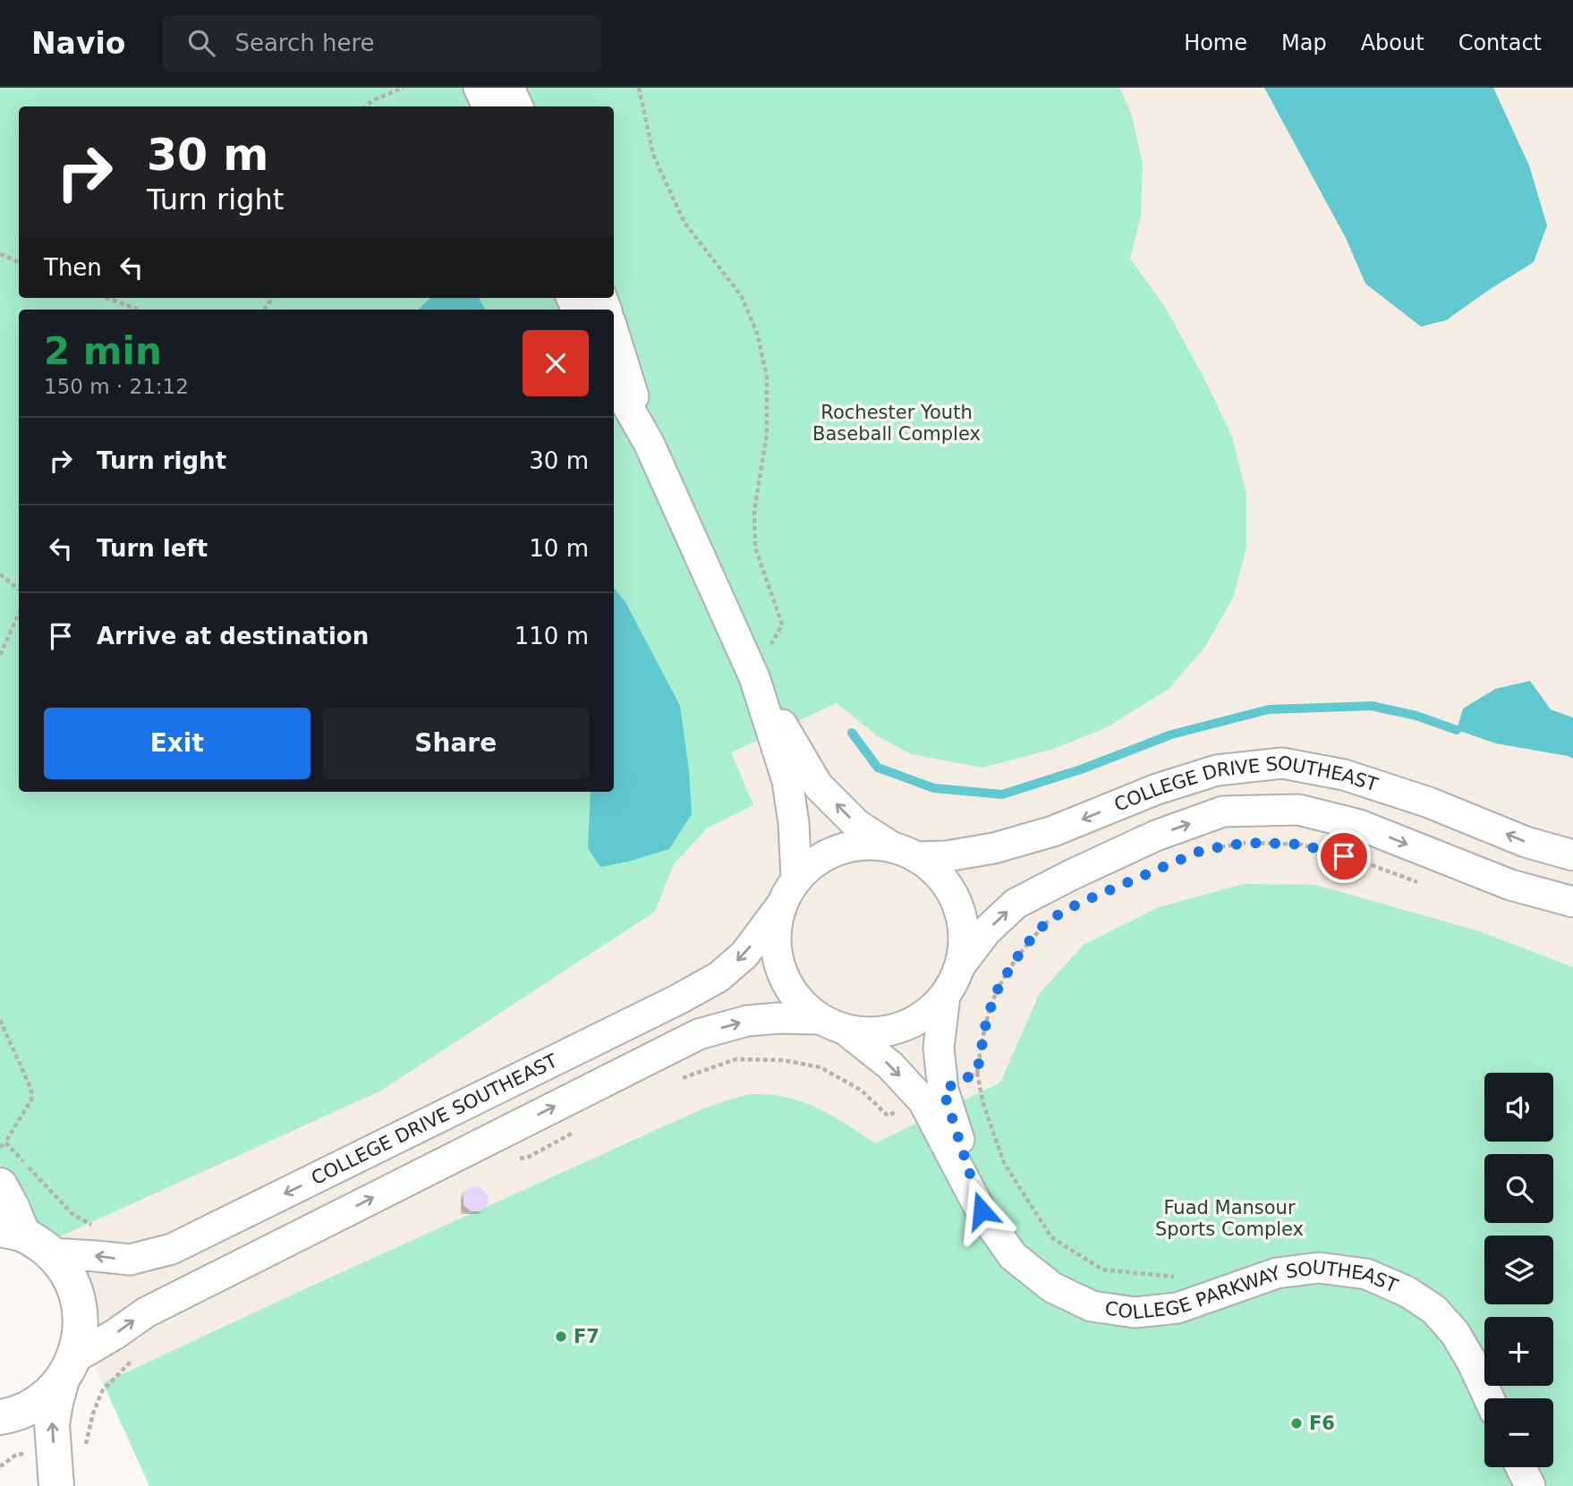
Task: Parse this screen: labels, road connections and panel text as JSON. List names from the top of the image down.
{
  "streets": {
    "street": ["COLLEGE DRIVE SOUTHEAST", "COLLEGE PARKWAY SOUTHEAST"]
  },
  "crossings": [
    ["COLLEGE DRIVE SOUTHEAST", "COLLEGE PARKWAY SOUTHEAST"]
  ],
  "parks": ["Rochester Youth Baseball Complex", "Fuad Mansour Sports Complex"],
  "places": ["F7", "F6"],
  "page": {
    "header": "Navio",
    "search": "Search here",
    "nav": [
      "Home",
      "Map",
      "About",
      "Contact"
    ],
    "turn": ["30 m", "Turn right"],
    "then": "Then",
    "heading": ["2 min", "150 m · 21:12"],
    "list": [
      {
        "name": "Turn right",
        "value": "30 m"
      },
      {
        "name": "Turn left",
        "value": "10 m"
      },
      {
        "name": "Arrive at destination",
        "value": "110 m"
      }
    ],
    "buttons": ["Exit", "Share"],
    "map_buttons": ["+", "−"]
  }
}
